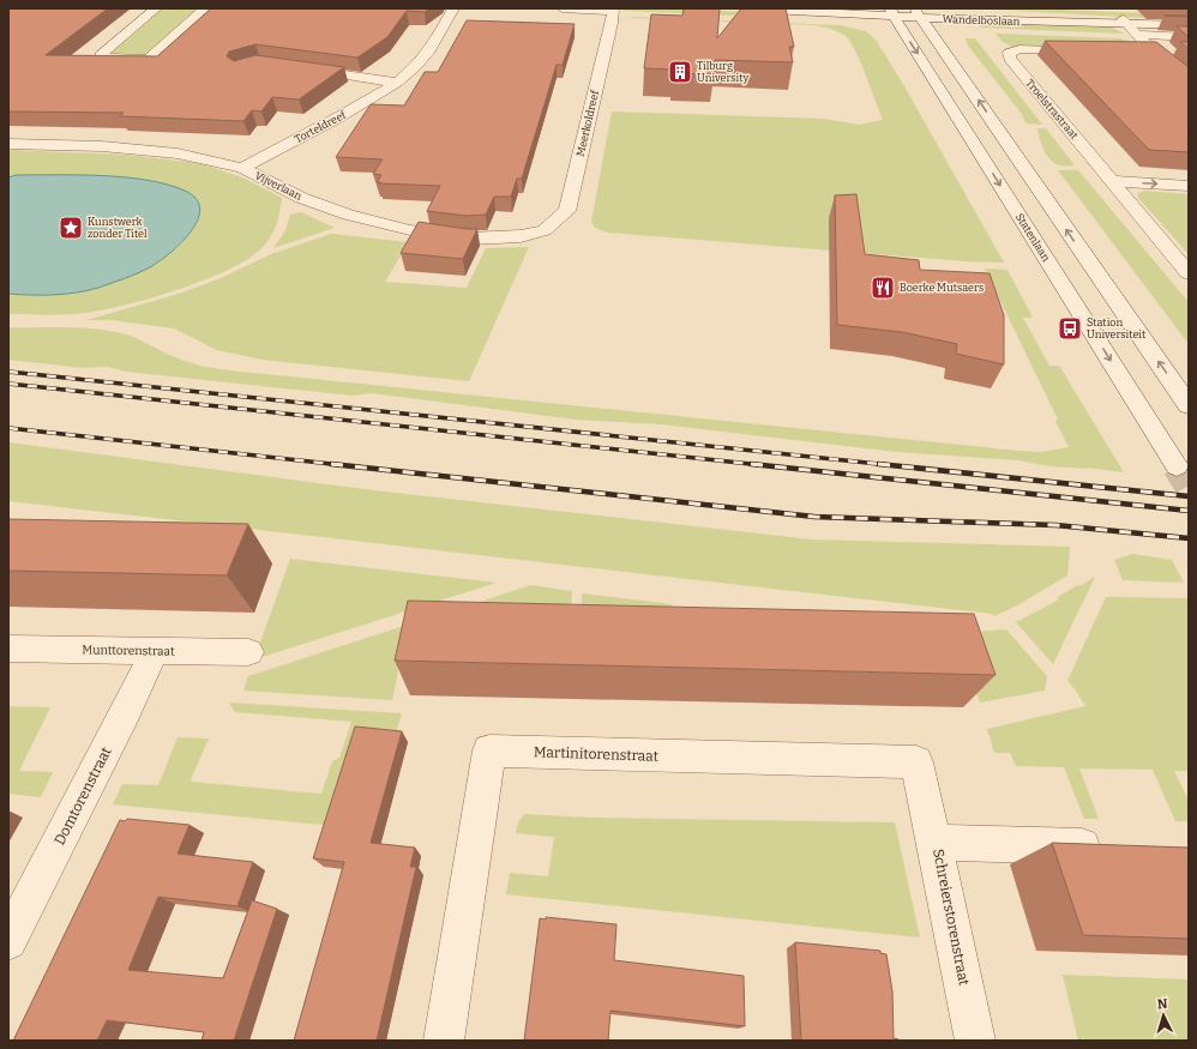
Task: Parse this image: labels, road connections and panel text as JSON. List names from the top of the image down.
{
  "streets": {
    "street": [
      "Wandelboslaan",
      "Troelstrastraat",
      "Meerkoldreef",
      "Torteldreef",
      "Vijverlaan",
      "Statenlaan",
      "Munttorenstraat",
      "Martinitorenstraat",
      "Domtorenstraat",
      "Schreierstorenstraat"
    ]
  },
  "crossings": [
    ["Wandelboslaan", "Statenlaan"],
    ["Meerkoldreef", "Vijverlaan"],
    ["Torteldreef", "Vijverlaan"],
    ["Munttorenstraat", "Domtorenstraat"],
    ["Martinitorenstraat", "Schreierstorenstraat"]
  ],
  "places": {
    "building": ["Tilburg University"],
    "place": ["Kunstwerk zonder Titel"],
    "restaurant": ["Boerke Mutsaers"],
    "bus stop": ["Station Universiteit"]
  },
  "north": "top"
}
